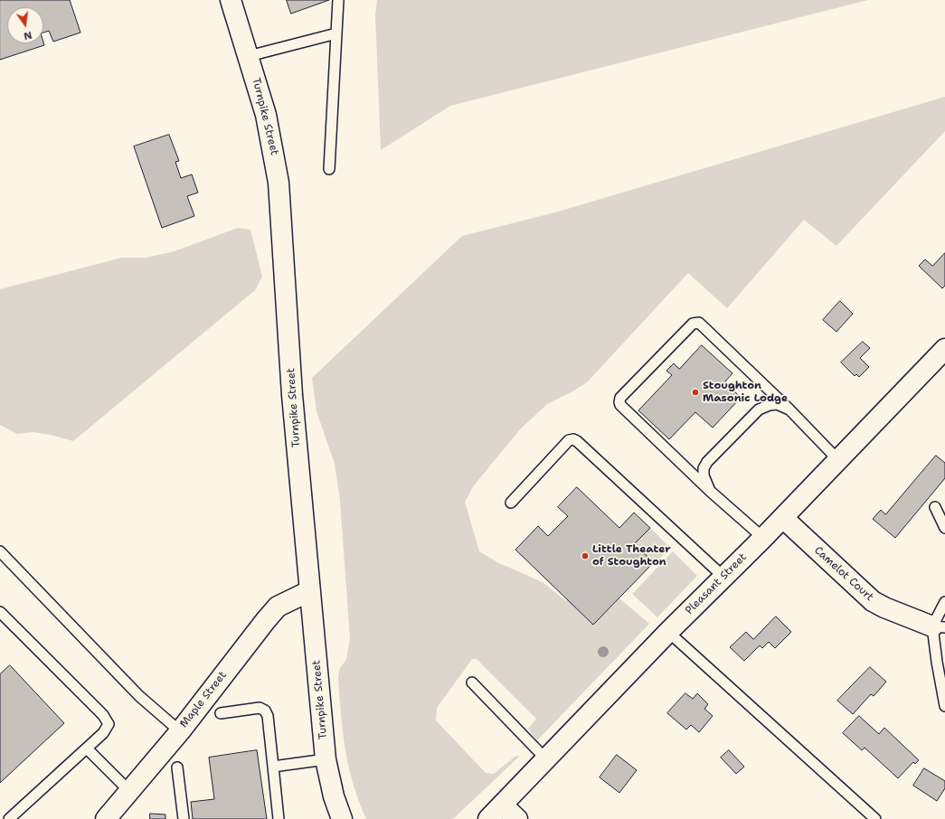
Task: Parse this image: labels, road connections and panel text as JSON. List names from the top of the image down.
{
  "streets": {
    "street": [
      "Turnpike Street",
      "Camelot Court",
      "Pleasant Street",
      "Maple Street"
    ]
  },
  "crossings": [
    ["Turnpike Street", "Maple Street"],
    ["Camelot Court", "Pleasant Street"]
  ],
  "places": ["Stoughton Masonic Lodge", "Little Theater of Stoughton"],
  "north": "bottom"
}
